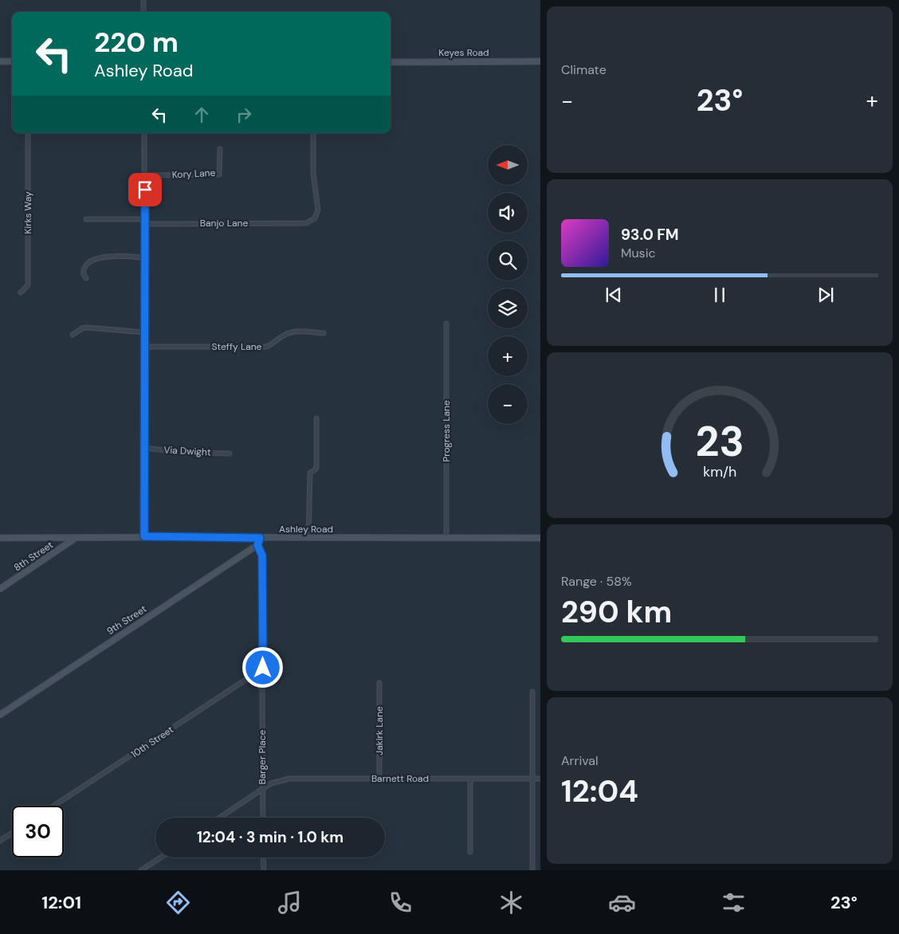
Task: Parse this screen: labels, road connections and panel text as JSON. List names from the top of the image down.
{
  "streets": {
    "street": [
      "Keyes Road",
      "Kory Lane",
      "Kirks Way",
      "Banjo Lane",
      "Steffy Lane",
      "Progress Lane",
      "Via Dwight",
      "Ashley Road",
      "8th Street",
      "9th Street",
      "Jakirk Lane",
      "10th Street",
      "Barger Place",
      "Barnett Road"
    ]
  },
  "crossings": [
    ["Progress Lane", "Ashley Road"],
    ["Ashley Road", "8th Street"],
    ["Jakirk Lane", "Barnett Road"],
    ["10th Street", "Barger Place"],
    ["Barger Place", "Barnett Road"]
  ],
  "north": "left",
  "page": {
    "tile": [
      "Climate",
      ["Range · 58%", "290 km"],
      ["Arrival", "12:04"]
    ],
    "turn": ["220 m", "Ashley Road"],
    "heat": ["−", "23°", "+"],
    "map_buttons": ["+", "−"],
    "song": ["93.0 FM", "Music"],
    "limit": "30",
    "trip": "12:04 · 3 min · 1.0 km",
    "tabs": ["12:01", "23°"],
    "gauge": ["23", "km/h"]
  }
}
